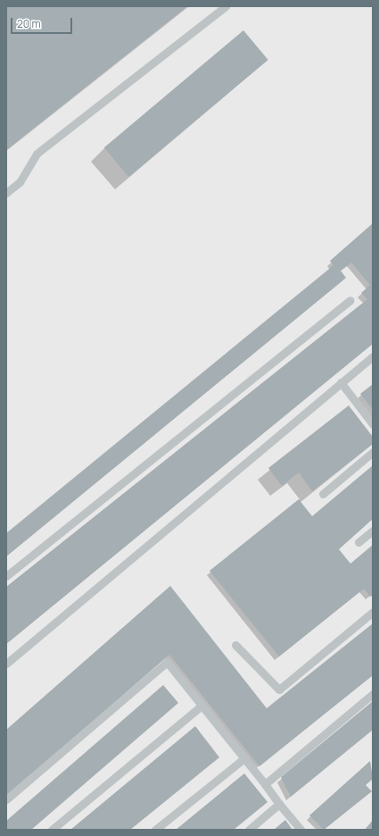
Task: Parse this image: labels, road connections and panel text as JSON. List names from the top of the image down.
{
  "scale_bar": "20 m"
}
